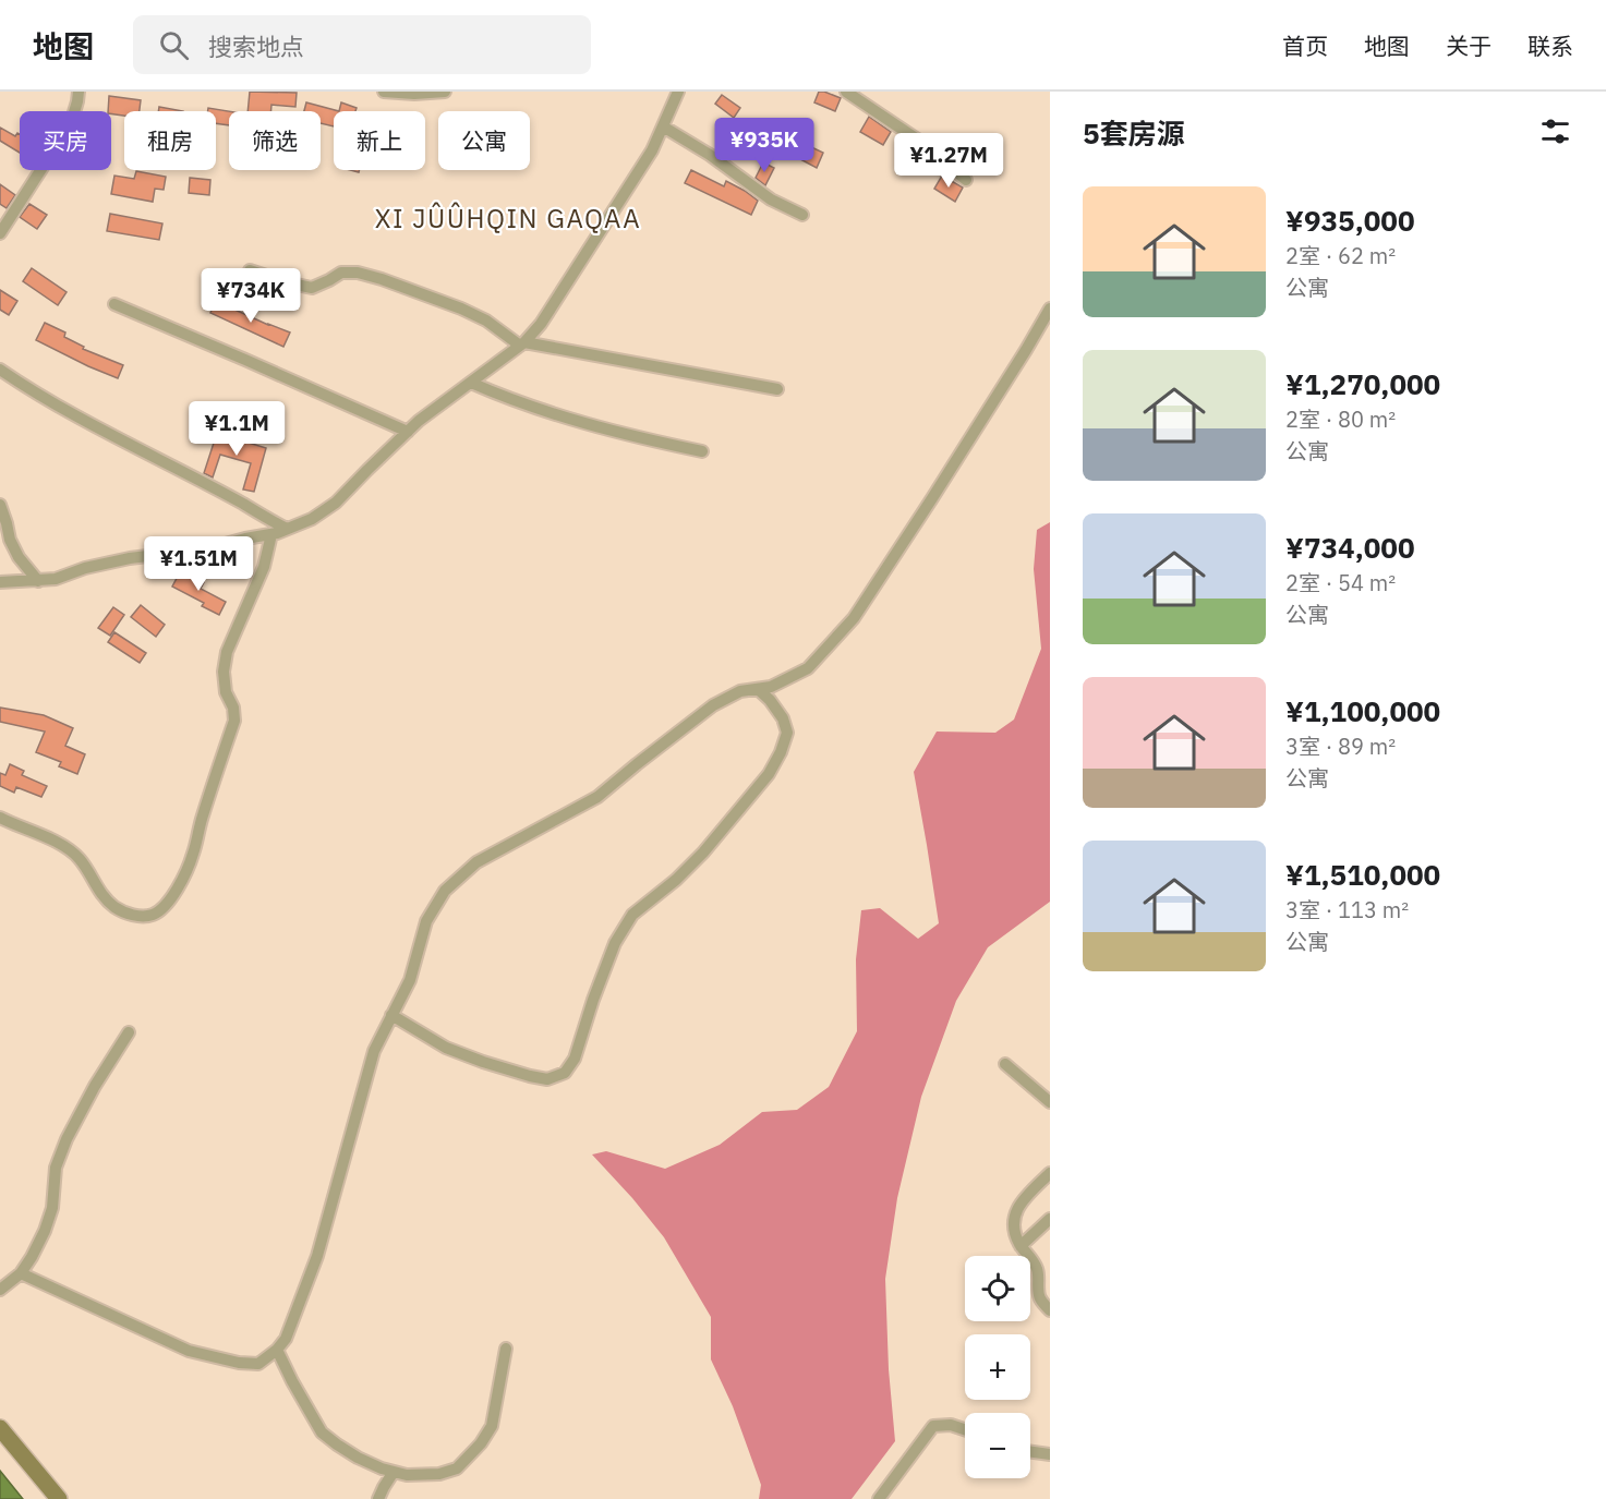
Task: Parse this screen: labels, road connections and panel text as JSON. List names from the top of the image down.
{
  "districts": ["XI JÛÛHQIN GAQAA"],
  "page": {
    "header": "地图",
    "search": "搜索地点",
    "nav": [
      "首页",
      "地图",
      "关于",
      "联系"
    ],
    "heading": "5套房源",
    "chip": [
      "买房",
      "租房",
      "筛选",
      "新上",
      "公寓"
    ],
    "price": [
      "¥935K",
      "¥1.27M",
      "¥734K",
      "¥1.1M",
      "¥1.51M"
    ],
    "list": [
      {
        "name": "¥935,000",
        "note": "2室 · 62 m² · 公寓"
      },
      {
        "name": "¥1,270,000",
        "note": "2室 · 80 m² · 公寓"
      },
      {
        "name": "¥734,000",
        "note": "2室 · 54 m² · 公寓"
      },
      {
        "name": "¥1,100,000",
        "note": "3室 · 89 m² · 公寓"
      },
      {
        "name": "¥1,510,000",
        "note": "3室 · 113 m² · 公寓"
      }
    ],
    "map_buttons": ["+", "−"]
  }
}
